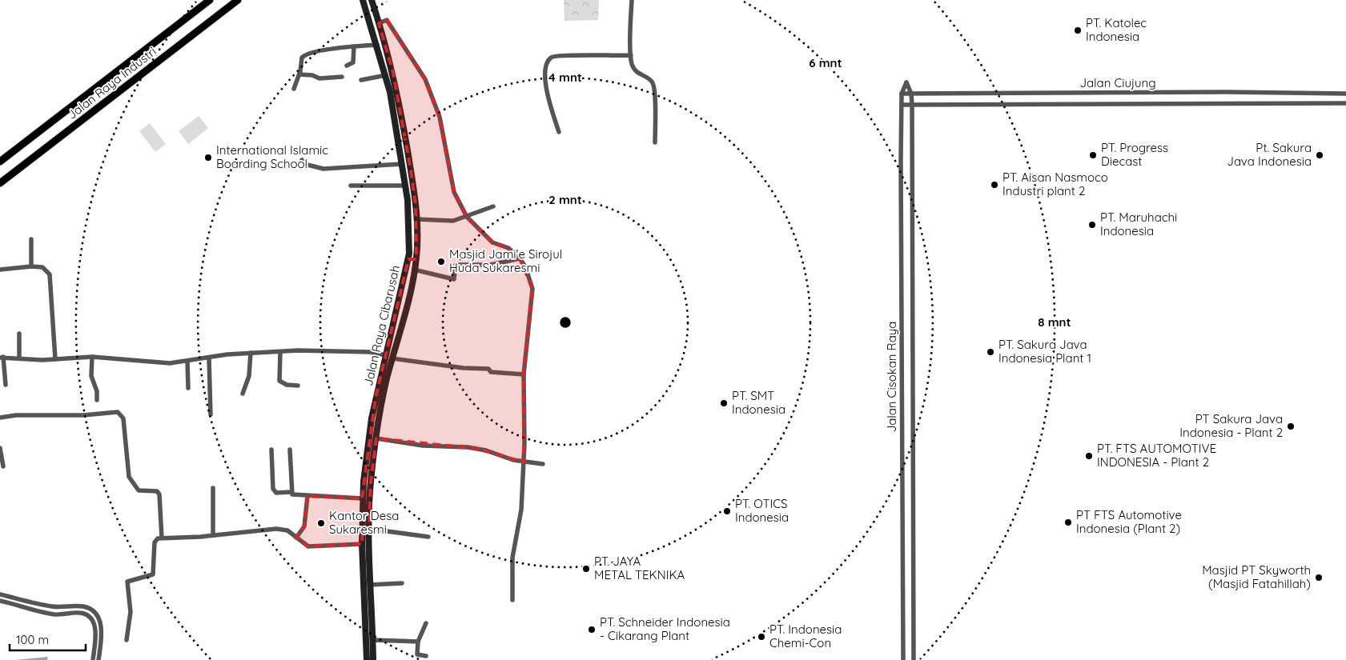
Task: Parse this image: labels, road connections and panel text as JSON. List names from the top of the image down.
{
  "streets": {
    "main road": ["Jalan Raya Industri"],
    "street": ["Jalan Ciujung", "Jalan Raya Cibarusah", "Jalan Cisokan Raya"]
  },
  "crossings": [
    ["Jalan Ciujung", "Jalan Cisokan Raya"]
  ],
  "places": [
    "PT. Katolec Indonesia",
    "PT. Progress Diecast",
    "Pt. Sakura Java Indonesia",
    "International Islamic Boarding School",
    "PT. Aisan Nasmoco Industri plant 2",
    "PT. Maruhachi Indonesia",
    "Masjid Jami'e Sirojul Huda Sukaresmi",
    "PT. Sakura Java Indonesia Plant 1",
    "PT. SMT Indonesia",
    "PT Sakura Java Indonesia - Plant 2",
    "PT. FTS AUTOMOTIVE INDONESIA - Plant 2",
    "PT. OTICS Indonesia",
    "PT FTS Automotive Indonesia (Plant 2)",
    "Kantor Desa Sukaresmi",
    "PT. JAYA METAL TEKNIKA",
    "Masjid PT Skyworth (Masjid Fatahillah)",
    "PT. Schneider Indonesia - Cikarang Plant",
    "PT. Indonesia Chemi-Con"
  ],
  "scale_bar": "100 m",
  "rings": [
    "6 mnt",
    "4 mnt",
    "2 mnt",
    "8 mnt"
  ]
}
